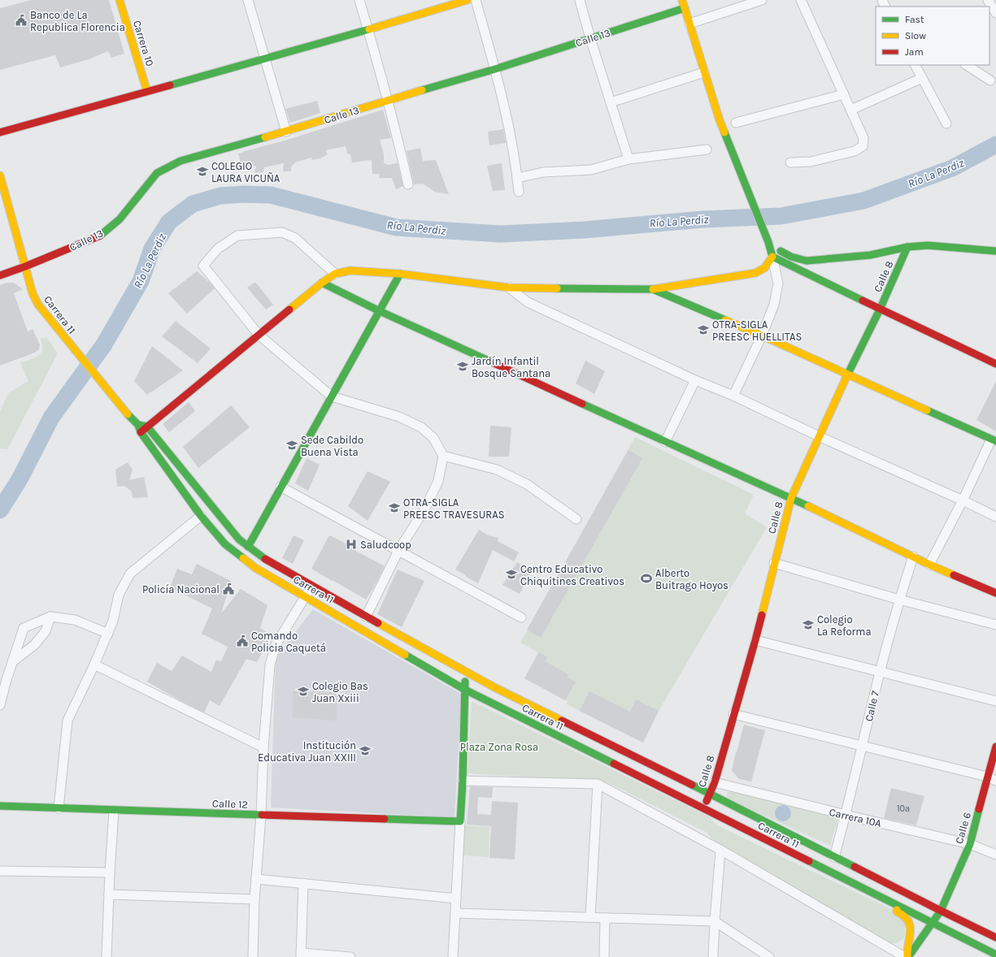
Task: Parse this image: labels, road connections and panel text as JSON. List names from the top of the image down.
{
  "streets": {
    "street": [
      "Calle 13",
      "Carrera 10",
      "Calle 8",
      "Carrera 11",
      "Calle 7",
      "Calle 12",
      "Carrera 10A",
      "Calle 6"
    ]
  },
  "crossings": [
    ["Calle 13", "Carrera 11"],
    ["Calle 8", "Carrera 11"],
    ["Calle 8", "Carrera 10A"],
    ["Carrera 11", "Calle 7"],
    ["Carrera 11", "Calle 6"],
    ["Calle 7", "Carrera 10A"],
    ["Carrera 10A", "Calle 6"]
  ],
  "water": ["Río La Perdiz"],
  "parks": ["Plaza Zona Rosa"],
  "places": {
    "public building": ["Banco de La Republica Florencia", "Policía Nacional", "Comando Policia Caquetá"],
    "school or university": [
      "COLEGIO LAURA VICUÑA",
      "OTRA-SIGLA PREESC HUELLITAS",
      "Jardín Infantil Bosque Santana",
      "Sede Cabildo Buena Vista",
      "OTRA-SIGLA PREESC TRAVESURAS",
      "Centro Educativo Chiquitines Creativos",
      "Colegio La Reforma",
      "Colegio Bas Juan Xxiii",
      "Institución Educativa Juan XXIII"
    ],
    "hospital": ["Saludcoop"],
    "sports": ["Alberto Buitrago Hoyos"]
  },
  "house_numbers": ["10a"],
  "legend": ["Fast", "Slow", "Jam"]
}
